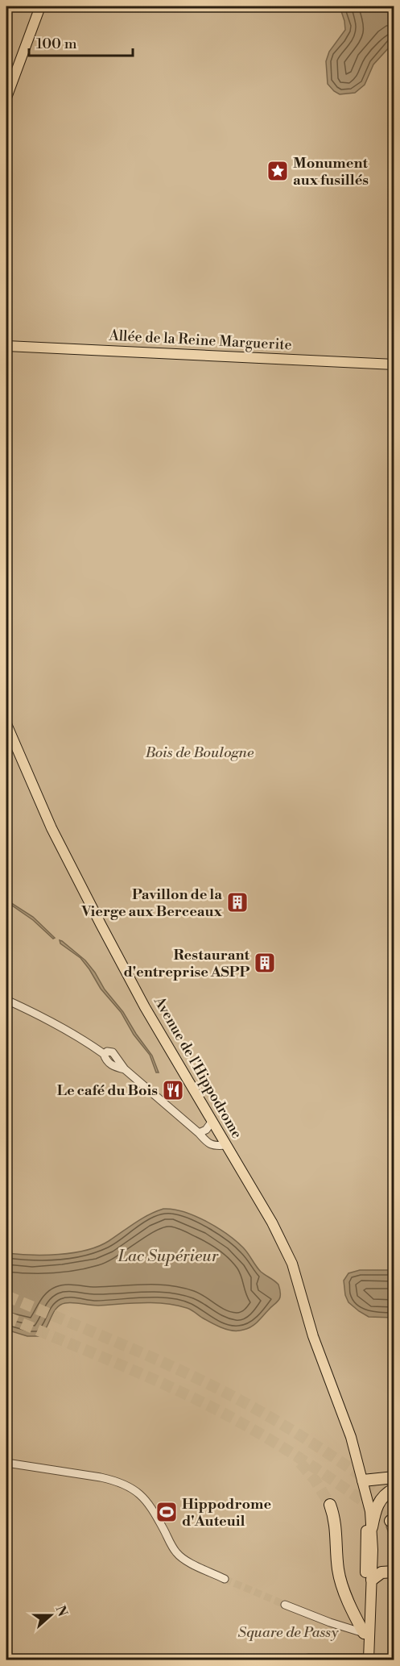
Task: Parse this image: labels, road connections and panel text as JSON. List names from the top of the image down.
{
  "streets": {
    "main road": ["Allée de la Reine Marguerite", "Avenue de l'Hippodrome"]
  },
  "water": ["Lac Supérieur"],
  "parks": ["Bois de Boulogne", "Square de Passy"],
  "places": {
    "place": ["Monument aux fusillés"],
    "building": ["Pavillon de la Vierge aux Berceaux", "Restaurant d'entreprise ASPP"],
    "restaurant": ["Le café du Bois"],
    "sports": ["Hippodrome d'Auteuil"]
  },
  "scale_bar": "100 m",
  "north": "right"
}
